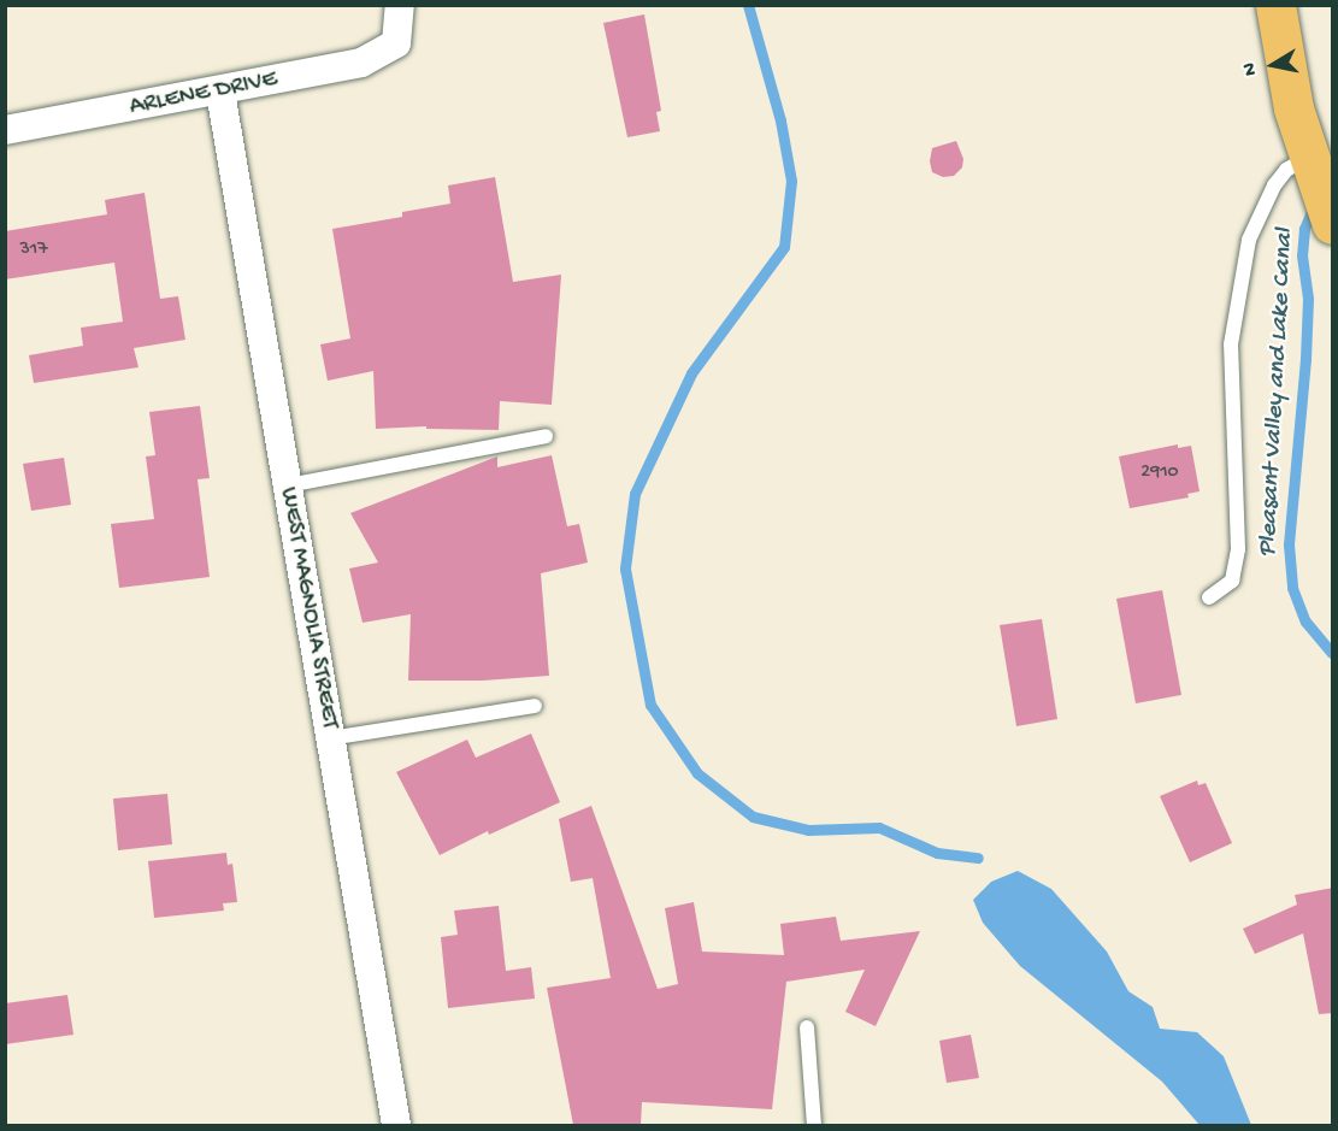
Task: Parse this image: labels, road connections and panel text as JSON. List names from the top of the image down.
{
  "streets": {
    "street": ["ARLENE DRIVE", "WEST MAGNOLIA STREET"]
  },
  "crossings": [
    ["ARLENE DRIVE", "WEST MAGNOLIA STREET"]
  ],
  "water": ["Pleasant Valley and Lake Canal"],
  "house_numbers": ["317", "2910"],
  "north": "left"
}
